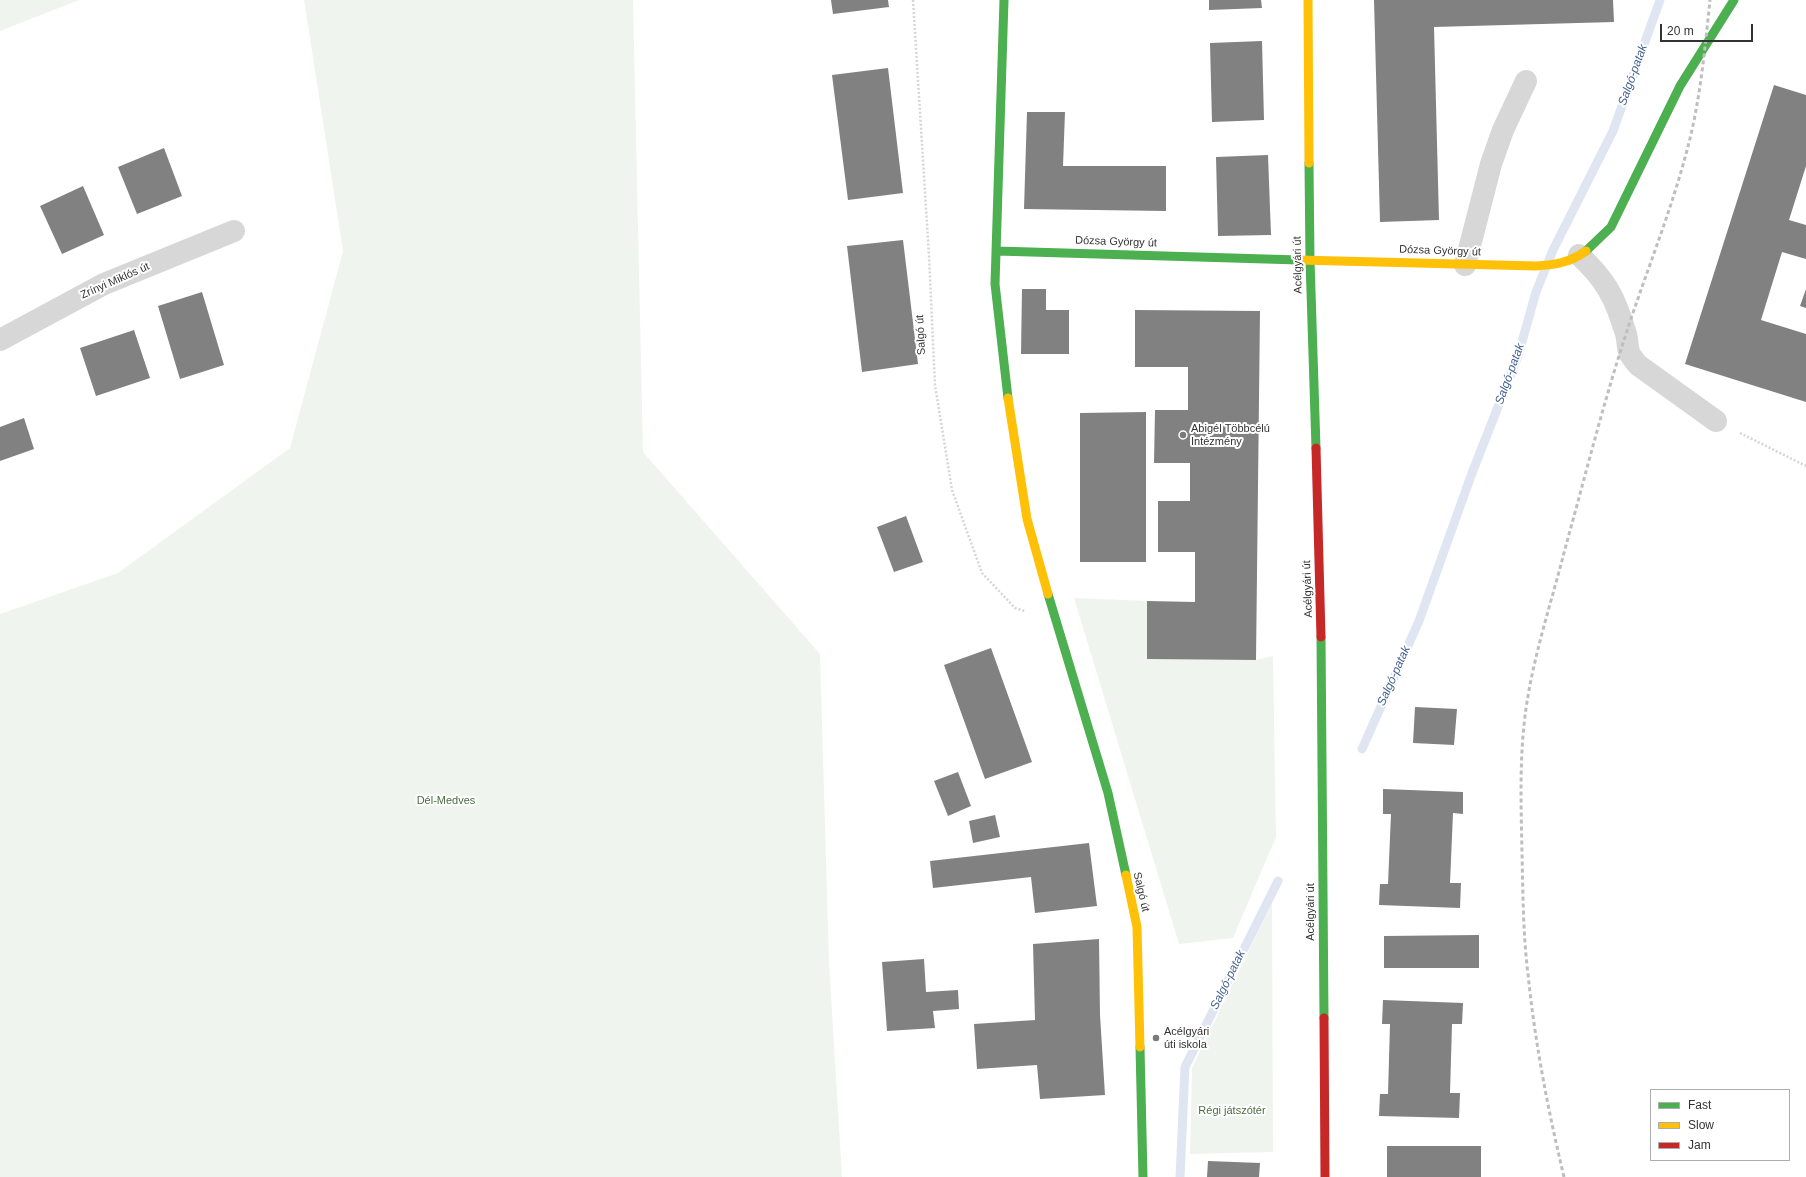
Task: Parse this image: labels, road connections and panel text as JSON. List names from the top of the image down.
{
  "streets": {
    "street": [
      "Dózsa György út",
      "Acélgyári út",
      "Zrínyi Miklós út",
      "Salgó út"
    ]
  },
  "crossings": [
    ["Dózsa György út", "Acélgyári út"],
    ["Dózsa György út", "Salgó út"]
  ],
  "water": ["Salgó-patak"],
  "parks": ["Dél-Medves", "Régi játszótér"],
  "places": ["Abigél Többcélú Intézmény", "Acélgyári úti iskola"],
  "legend": ["Fast", "Slow", "Jam"],
  "scale_bar": "20 m"
}
